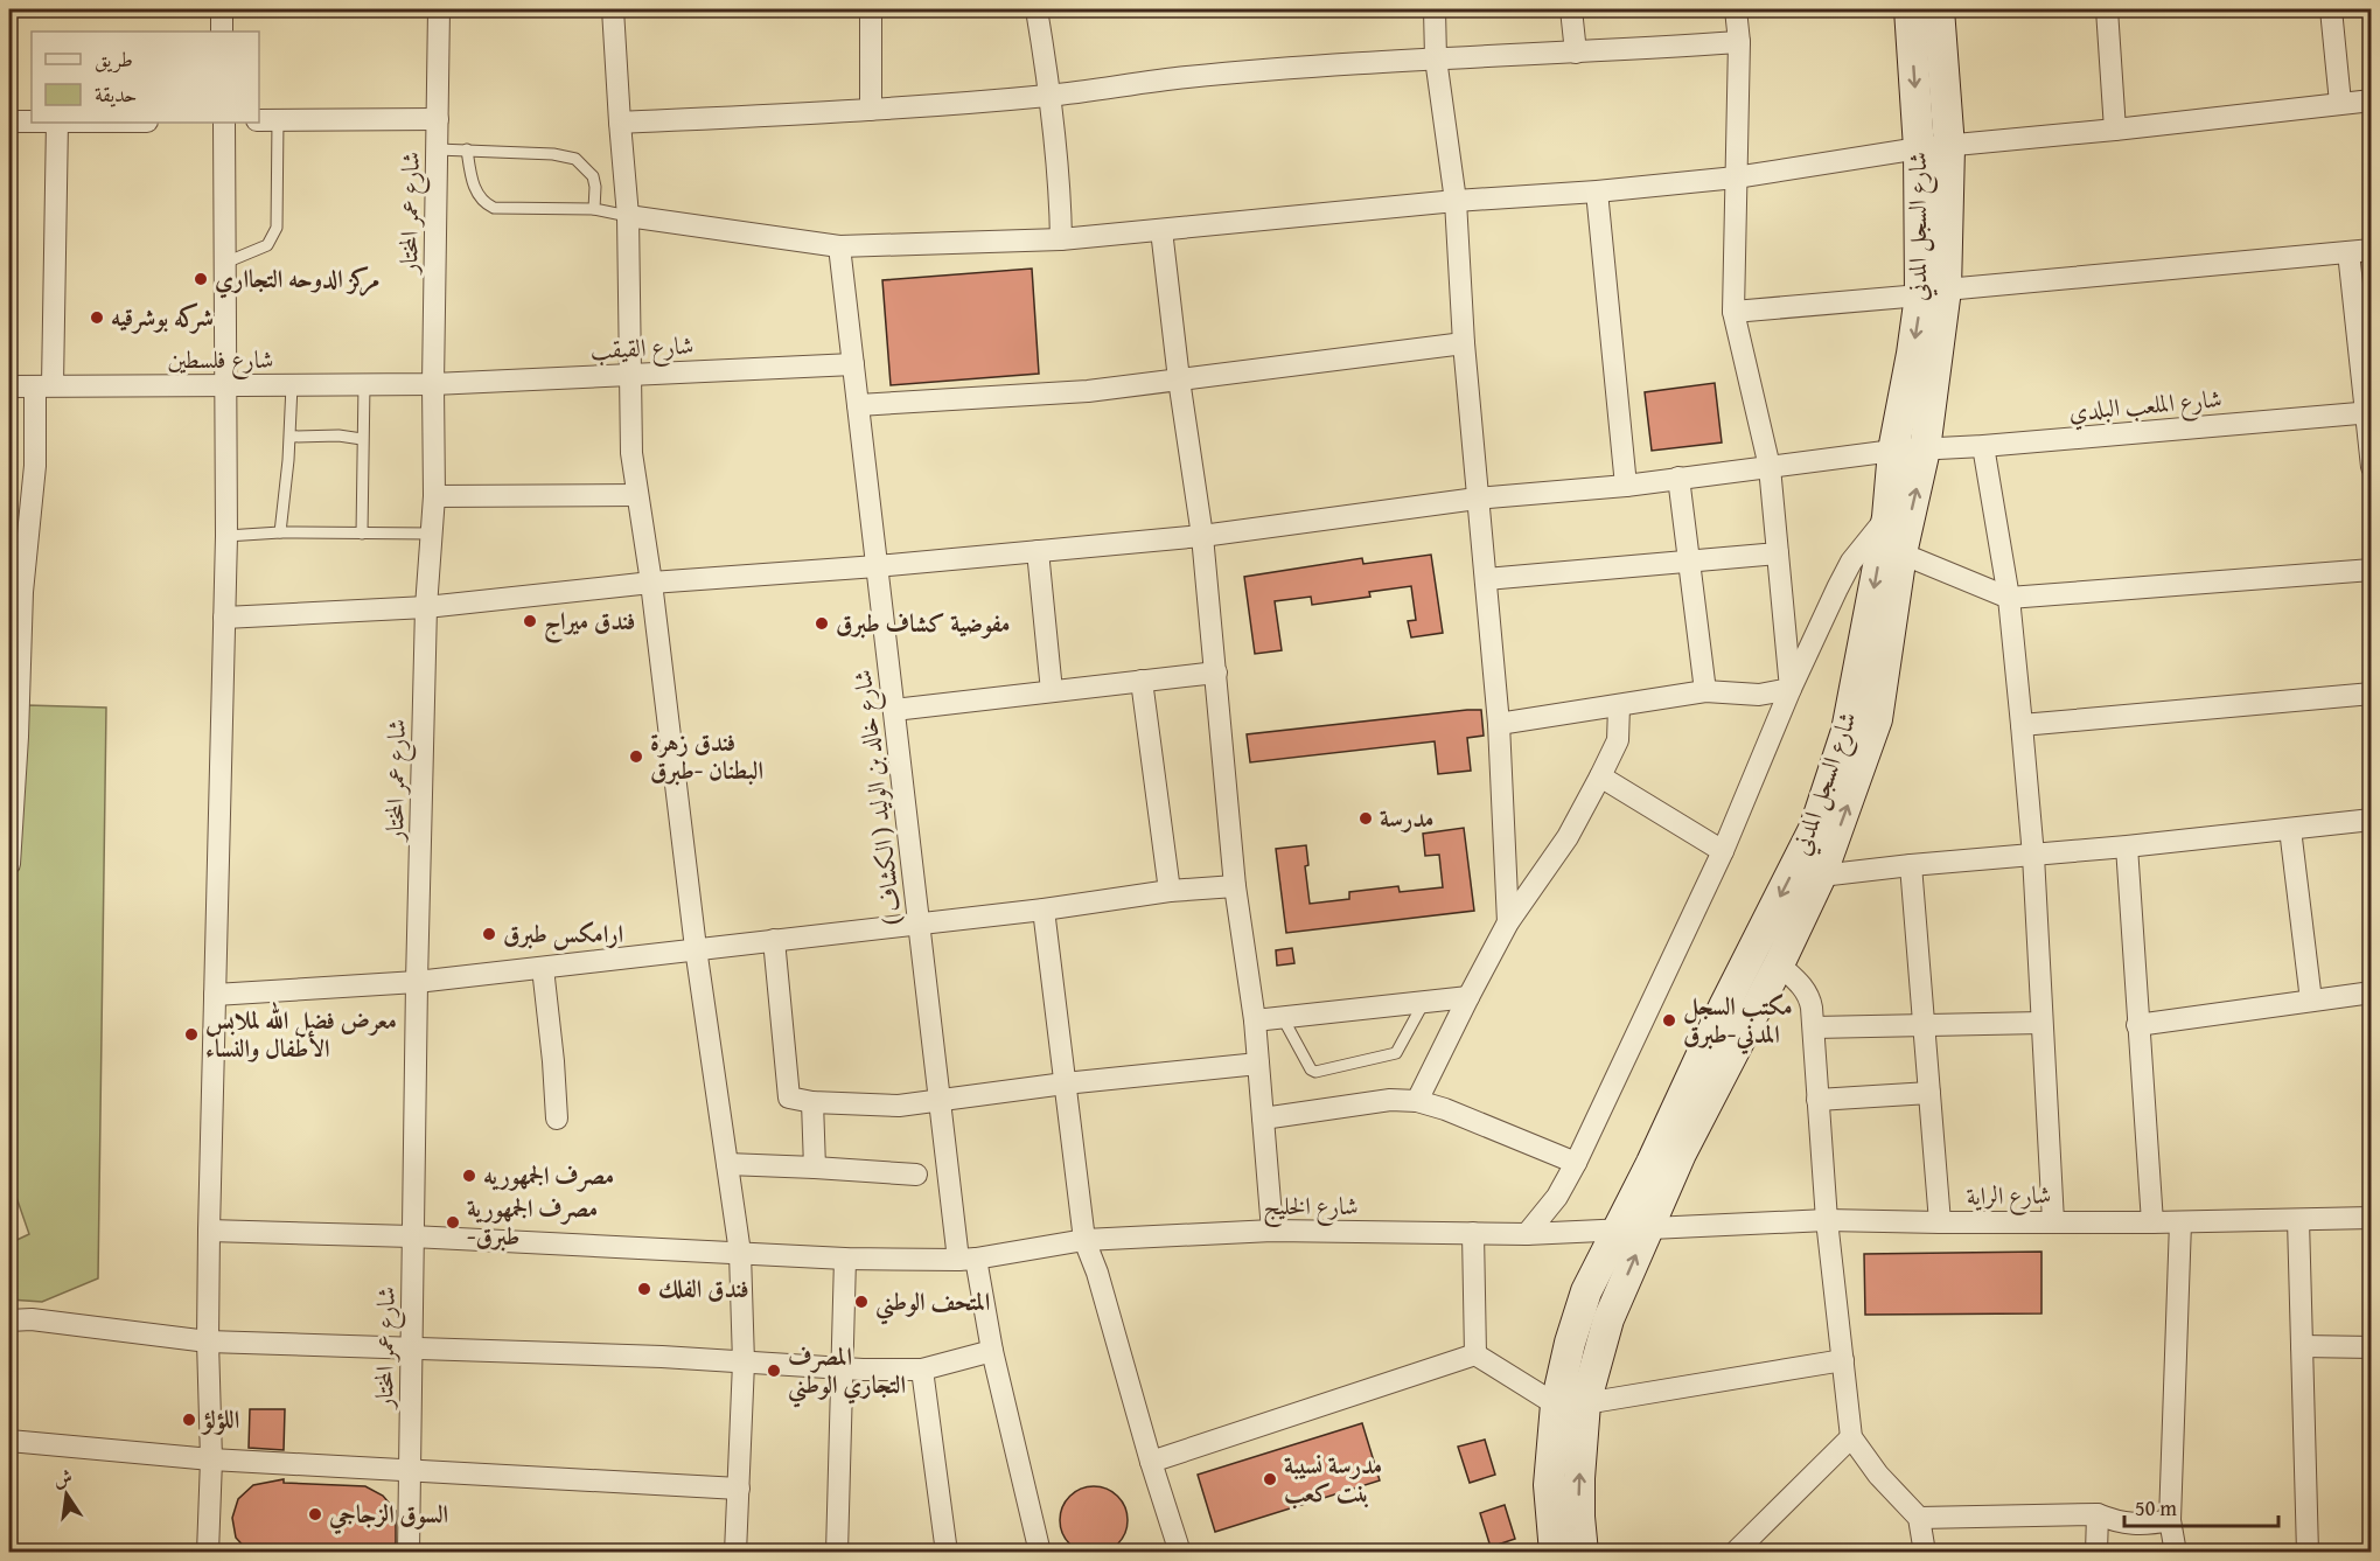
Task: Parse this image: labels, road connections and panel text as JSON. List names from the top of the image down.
{
  "streets": {
    "street": [
      "شارع عمر المختار",
      "شارع السجل المدني",
      "شارع القيقب",
      "شارع فلسطين",
      "شارع الملعب البلدي",
      "شارع خالد بن الوليد ( الكشاف )",
      "شارع الراية",
      "شارع الخليج"
    ]
  },
  "crossings": [
    ["شارع عمر المختار", "شارع القيقب"],
    ["شارع عمر المختار", "شارع فلسطين"],
    ["شارع عمر المختار", "شارع الملعب البلدي"],
    ["شارع عمر المختار", "شارع الخليج"],
    ["شارع السجل المدني", "شارع الملعب البلدي"],
    ["شارع السجل المدني", "شارع الراية"],
    ["شارع السجل المدني", "شارع الخليج"],
    ["شارع القيقب", "شارع فلسطين"],
    ["شارع القيقب", "شارع خالد بن الوليد ( الكشاف )"],
    ["شارع الملعب البلدي", "شارع خالد بن الوليد ( الكشاف )"],
    ["شارع خالد بن الوليد ( الكشاف )", "شارع الخليج"],
    ["شارع الراية", "شارع الخليج"]
  ],
  "places": [
    "مركز الدوحه التجااري",
    "شركه بوشرقيه",
    "فندق ميراج",
    "مفوضية كشاف طبرق",
    "فندق زهرة البطنان -طبرق",
    "مدرسة",
    "ارامكس طبرق",
    "مكتب السجل المدني-طبرق",
    "معرض فضل الله لملابس الأطفال والنساء",
    "مصرف الجمهوريه",
    "مصرف الجمهورية -طبرق",
    "فندق الفلك",
    "المتحف الوطني",
    "المصرف التجاري الوطني",
    "اللؤلؤ",
    "مدرسة نسيبة بنت كعب",
    "السوق الزجاجي"
  ],
  "legend": ["طريق", "حديقة"],
  "scale_bar": "50 m",
  "north": "top"
}
